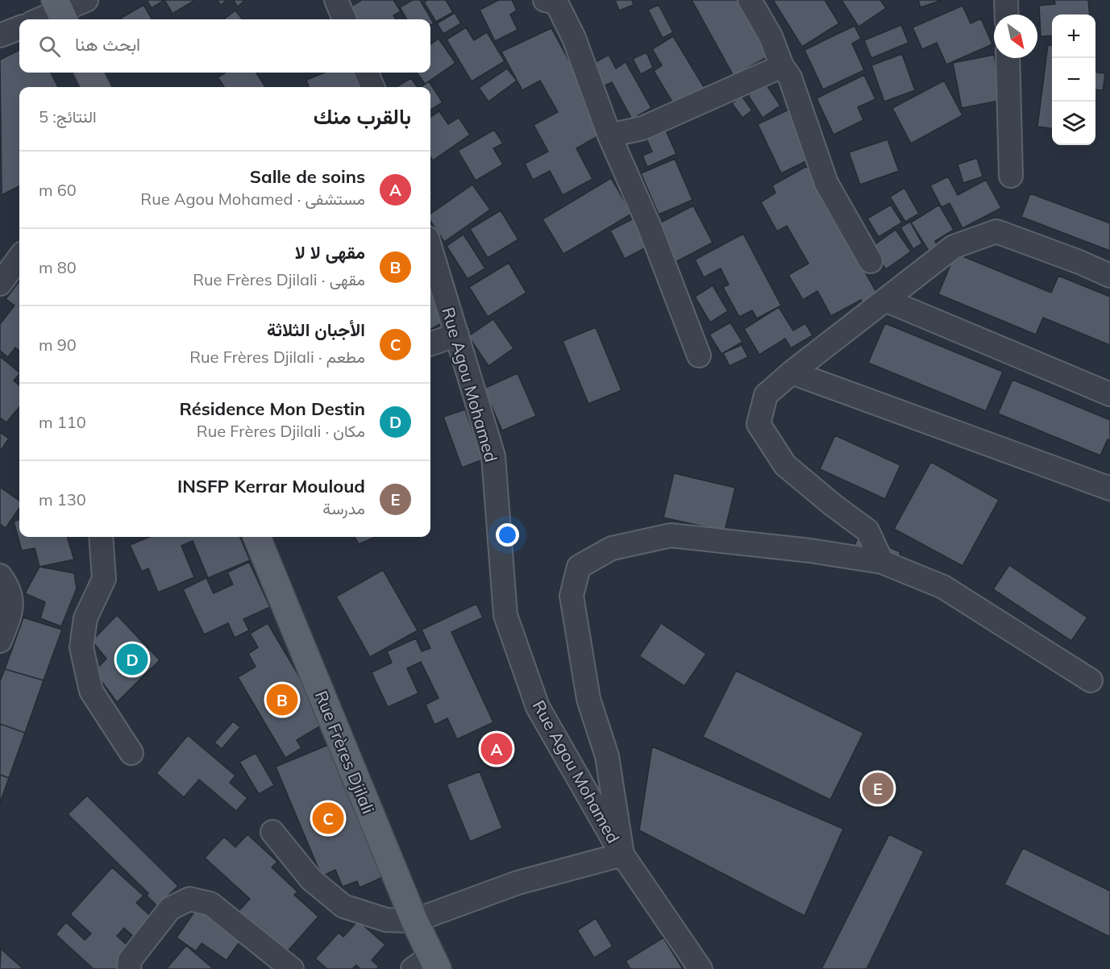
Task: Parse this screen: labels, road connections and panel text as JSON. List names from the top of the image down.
{
  "streets": {
    "main road": ["Rue Frères Djilali"],
    "street": ["Rue Agou Mohamed"]
  },
  "north": "bottom right",
  "page": {
    "map_buttons": ["+", "−"],
    "search": "ابحث هنا",
    "heading": ["بالقرب منك", "النتائج: 5"],
    "list": [
      {
        "mark": "A",
        "name": "Salle de soins",
        "note": "مستشفى · Rue Agou Mohamed",
        "value": "60 m"
      },
      {
        "mark": "B",
        "name": "مقهى لا لا",
        "note": "مقهى · Rue Frères Djilali",
        "value": "80 m"
      },
      {
        "mark": "C",
        "name": "الأجبان الثلاثة",
        "note": "مطعم · Rue Frères Djilali",
        "value": "90 m"
      },
      {
        "mark": "D",
        "name": "Résidence Mon Destin",
        "note": "مكان · Rue Frères Djilali",
        "value": "110 m"
      },
      {
        "mark": "E",
        "name": "INSFP Kerrar Mouloud",
        "note": "مدرسة",
        "value": "130 m"
      }
    ],
    "pins": [
      "D",
      "B",
      "A",
      "E",
      "C"
    ]
  }
}
